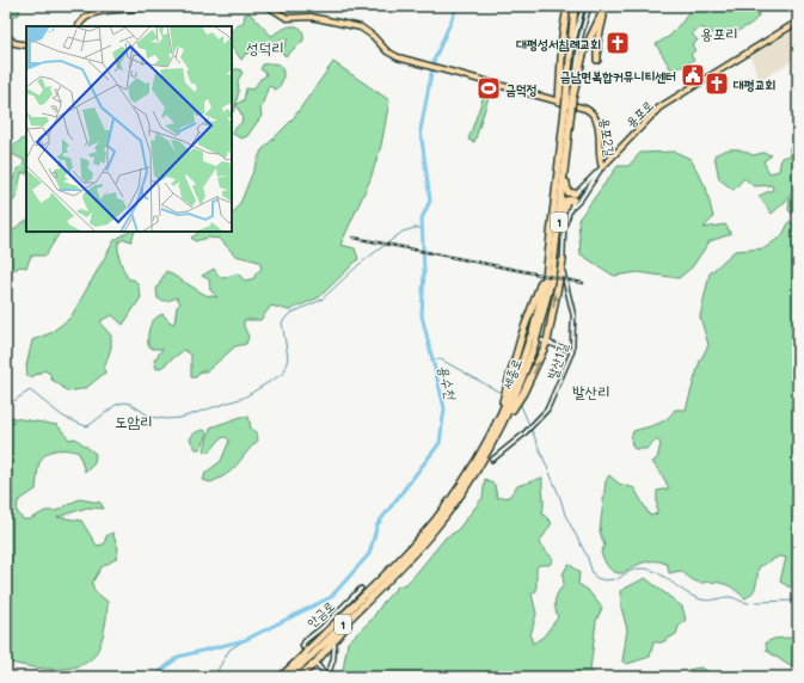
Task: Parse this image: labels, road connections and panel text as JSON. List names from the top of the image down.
{
  "streets": {
    "highway": ["1", "세종로"],
    "main road": ["용포로", "용포2길"],
    "street": ["발산1길", "안금로"]
  },
  "crossings": [
    ["용포로", "용포2길"]
  ],
  "districts": [
    "용포리",
    "성덕리",
    "발산리",
    "도암리"
  ],
  "water": ["용수천"],
  "places": {
    "church": ["대평성서침례교회", "대평교회"],
    "public building": ["금남면복합커뮤니티센터"],
    "sports": ["금덕정"]
  }
}
